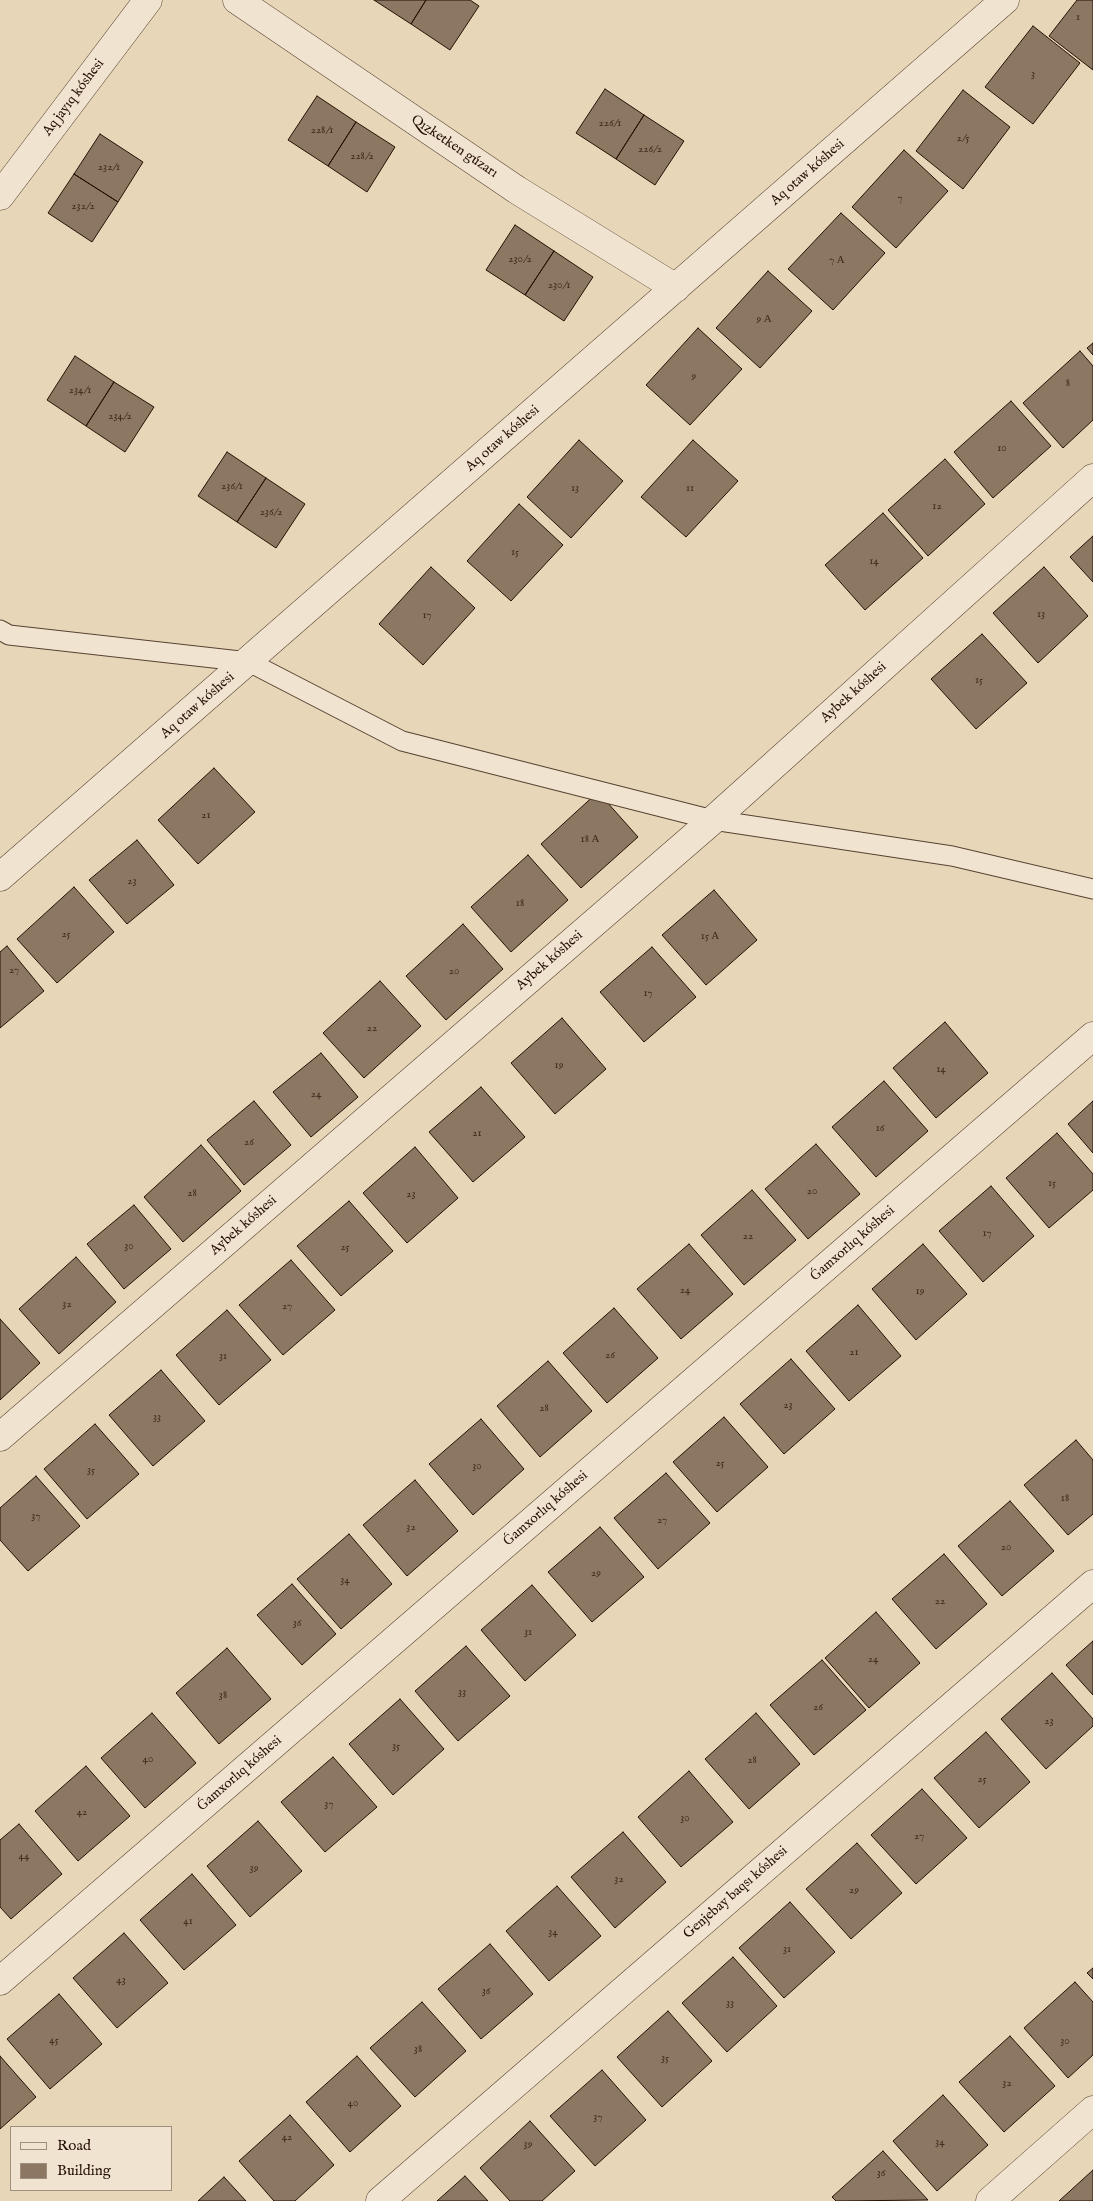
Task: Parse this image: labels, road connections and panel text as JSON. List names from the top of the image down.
{
  "streets": {
    "street": [
      "Aq jayıq kóshesi",
      "Qızketken gúzarı",
      "Aq otaw kóshesi",
      "Aybek kóshesi",
      "Ǵamxorlıq kóshesi",
      "Genjebay baqsı kóshesi"
    ]
  },
  "crossings": [
    ["Qızketken gúzarı", "Aq otaw kóshesi"]
  ],
  "house_numbers": [
    "1",
    "3",
    "226/1",
    "228/1",
    "2/5",
    "226/2",
    "228/2",
    "232/1",
    "7",
    "232/2",
    "230/2",
    "7 А",
    "230/1",
    "9 А",
    "9",
    "8",
    "234/1",
    "234/2",
    "10",
    "236/1",
    "13",
    "11",
    "12",
    "236/2",
    "15",
    "14",
    "13",
    "17",
    "15",
    "21",
    "18 А",
    "23",
    "18",
    "25",
    "15 А",
    "27",
    "20",
    "17",
    "22",
    "19",
    "14",
    "24",
    "16",
    "21",
    "26",
    "15",
    "20",
    "28",
    "23",
    "17",
    "22",
    "30",
    "25",
    "24",
    "19",
    "32",
    "27",
    "21",
    "26",
    "31",
    "23",
    "28",
    "33",
    "25",
    "30",
    "35",
    "18",
    "37",
    "27",
    "32",
    "20",
    "29",
    "34",
    "22",
    "36",
    "31",
    "24",
    "33",
    "38",
    "26",
    "23",
    "35",
    "40",
    "28",
    "25",
    "37",
    "42",
    "30",
    "27",
    "44",
    "39",
    "32",
    "29",
    "41",
    "34",
    "31",
    "43",
    "36",
    "33",
    "45",
    "30",
    "38",
    "35",
    "32",
    "40",
    "37",
    "42",
    "34",
    "39",
    "36"
  ],
  "legend": ["Road", "Building"]
}
